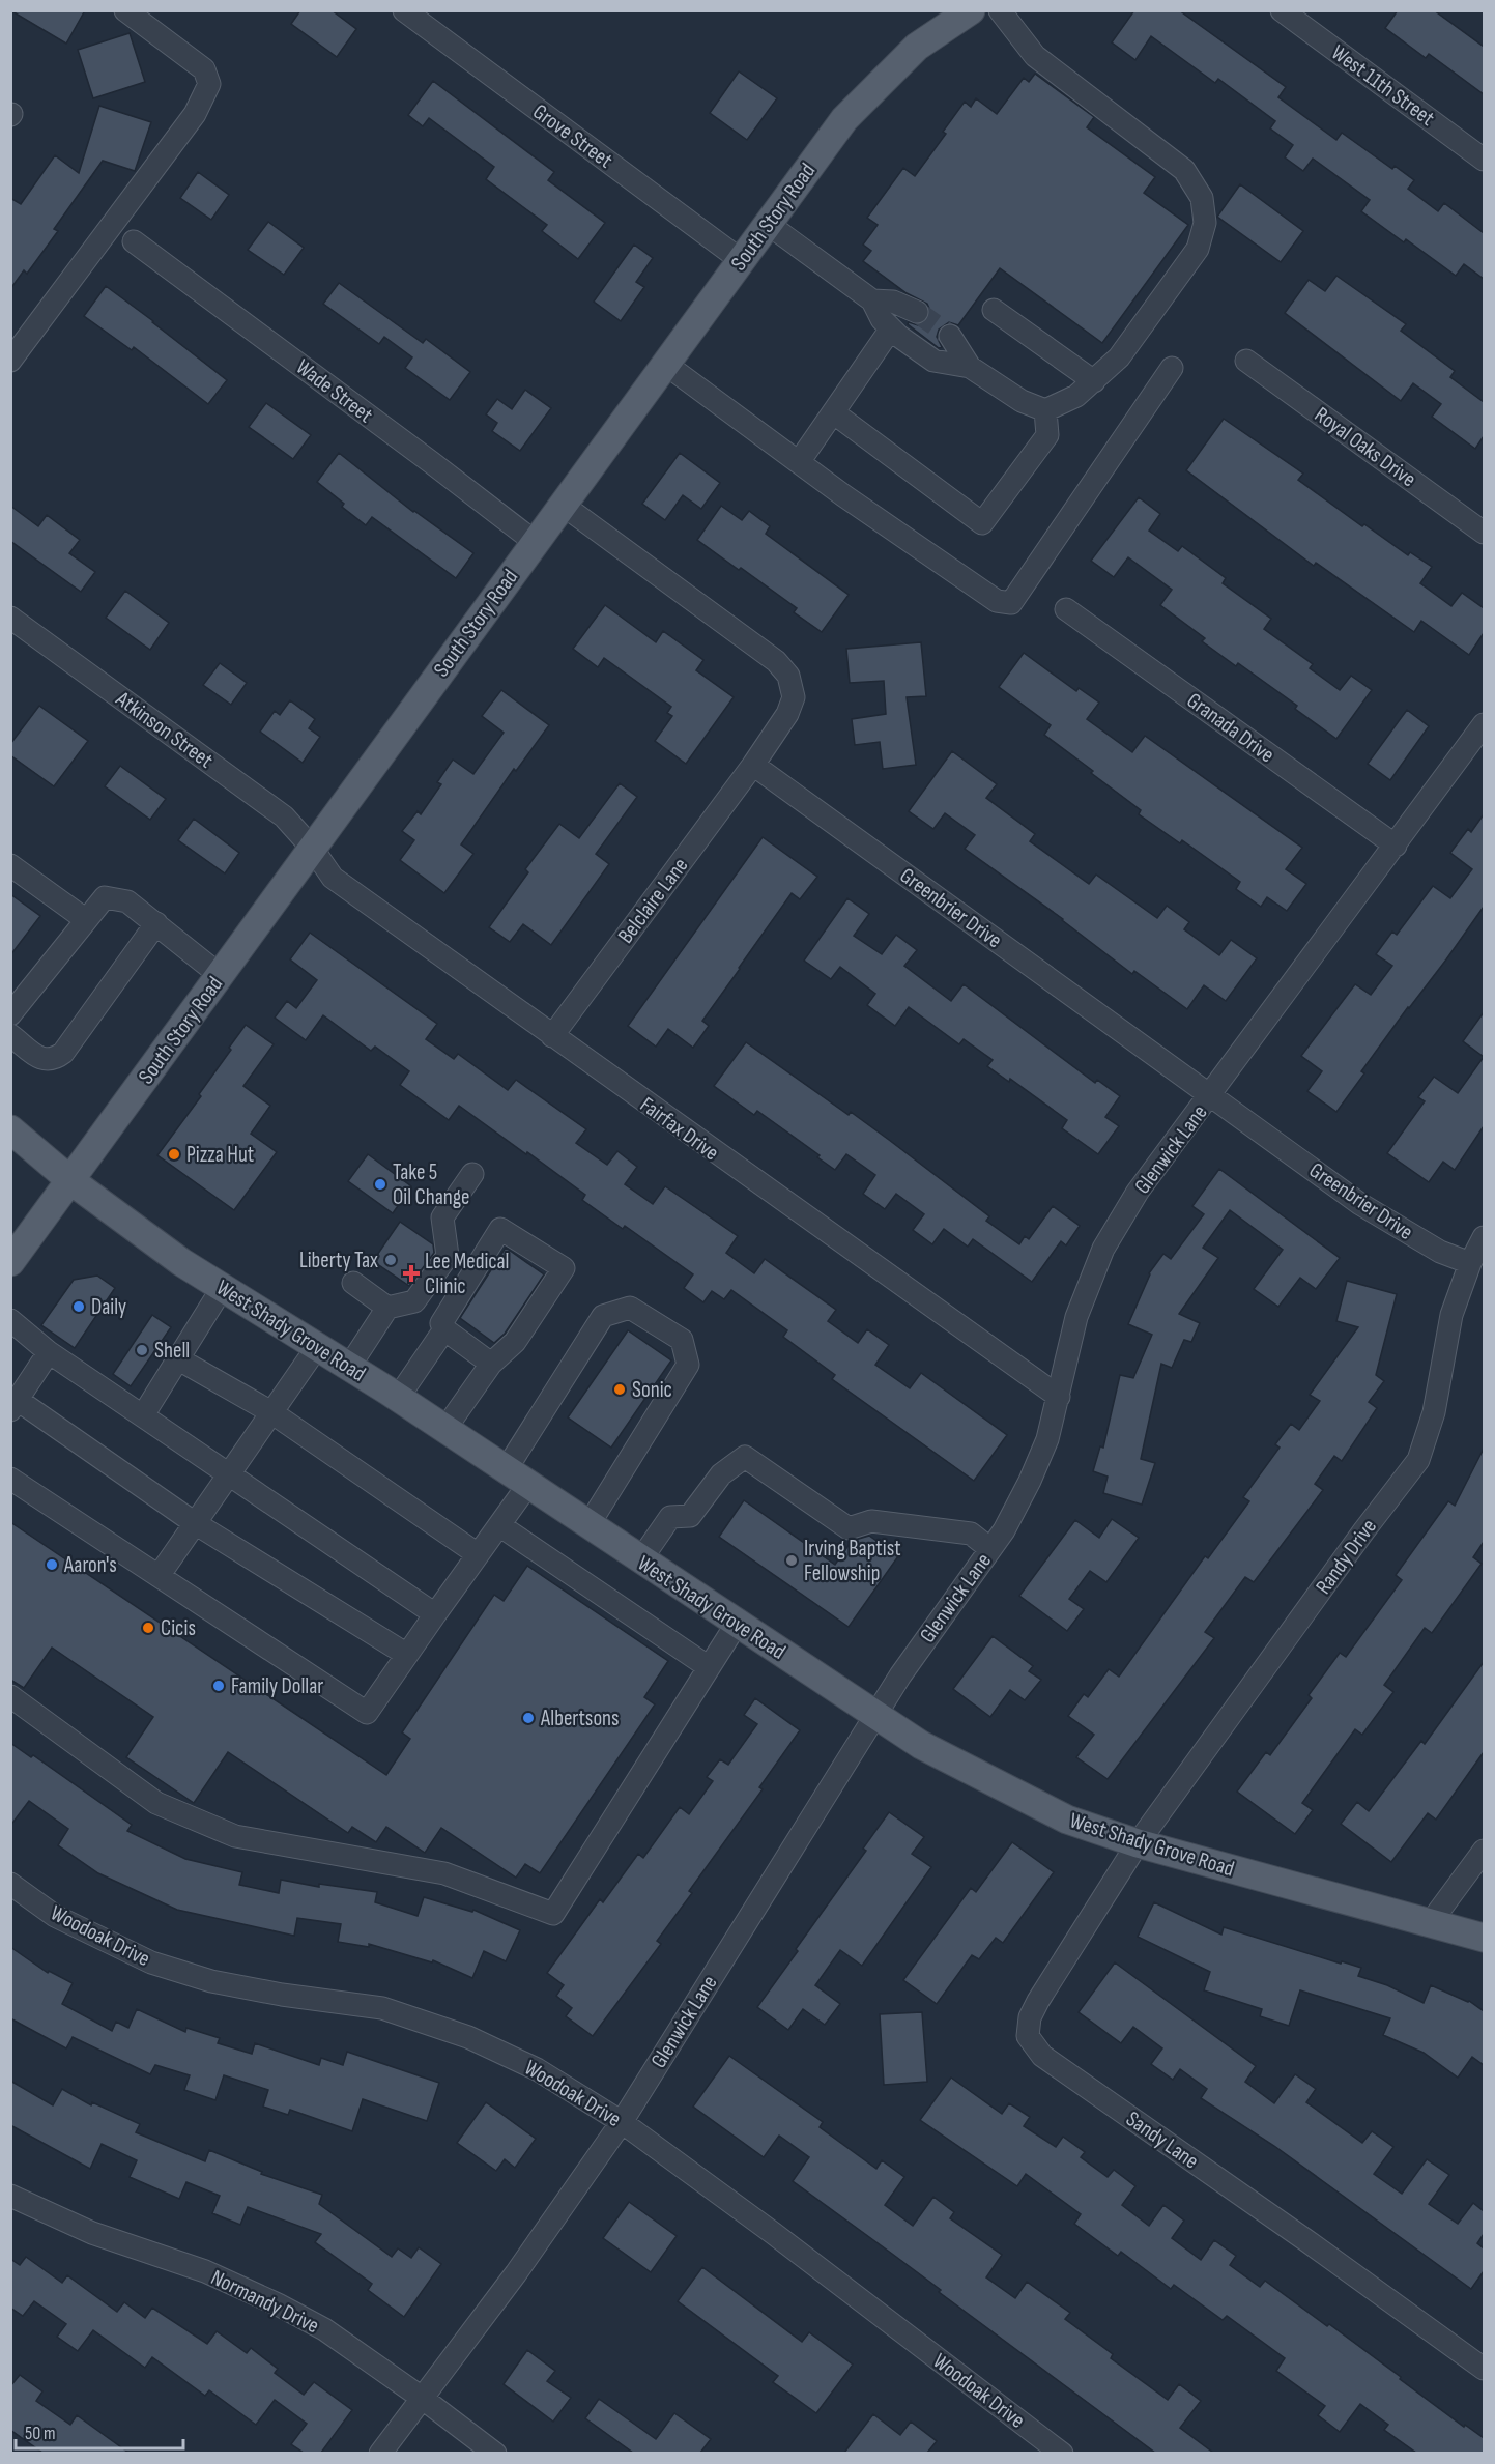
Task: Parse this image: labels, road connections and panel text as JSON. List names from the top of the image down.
{
  "streets": {
    "main road": ["South Story Road", "West Shady Grove Road"],
    "street": [
      "West 11th Street",
      "Grove Street",
      "Wade Street",
      "Royal Oaks Drive",
      "Granada Drive",
      "Atkinson Street",
      "Belclaire Lane",
      "Greenbrier Drive",
      "Fairfax Drive",
      "Glenwick Lane",
      "Randy Drive",
      "Woodoak Drive",
      "Sandy Lane",
      "Normandy Drive"
    ]
  },
  "crossings": [
    ["Grove Street", "South Story Road"],
    ["South Story Road", "Wade Street"],
    ["South Story Road", "Atkinson Street"],
    ["South Story Road", "Fairfax Drive"],
    ["South Story Road", "West Shady Grove Road"],
    ["Granada Drive", "Glenwick Lane"],
    ["Atkinson Street", "Fairfax Drive"],
    ["Belclaire Lane", "Greenbrier Drive"],
    ["Belclaire Lane", "Fairfax Drive"],
    ["Greenbrier Drive", "Glenwick Lane"],
    ["Greenbrier Drive", "Randy Drive"],
    ["Fairfax Drive", "Glenwick Lane"],
    ["Glenwick Lane", "West Shady Grove Road"],
    ["Glenwick Lane", "Woodoak Drive"],
    ["Glenwick Lane", "Normandy Drive"],
    ["West Shady Grove Road", "Randy Drive"],
    ["West Shady Grove Road", "Sandy Lane"],
    ["Randy Drive", "Sandy Lane"]
  ],
  "places": {
    "other": [
      "Pizza Hut",
      "Take 5 Oil Change",
      "Liberty Tax",
      "Daily",
      "Shell",
      "Sonic",
      "Irving Baptist Fellowship",
      "Aaron's",
      "Cicis",
      "Family Dollar",
      "Albertsons"
    ],
    "health": ["Lee Medical Clinic"]
  },
  "scale_bar": "50 m"
}
